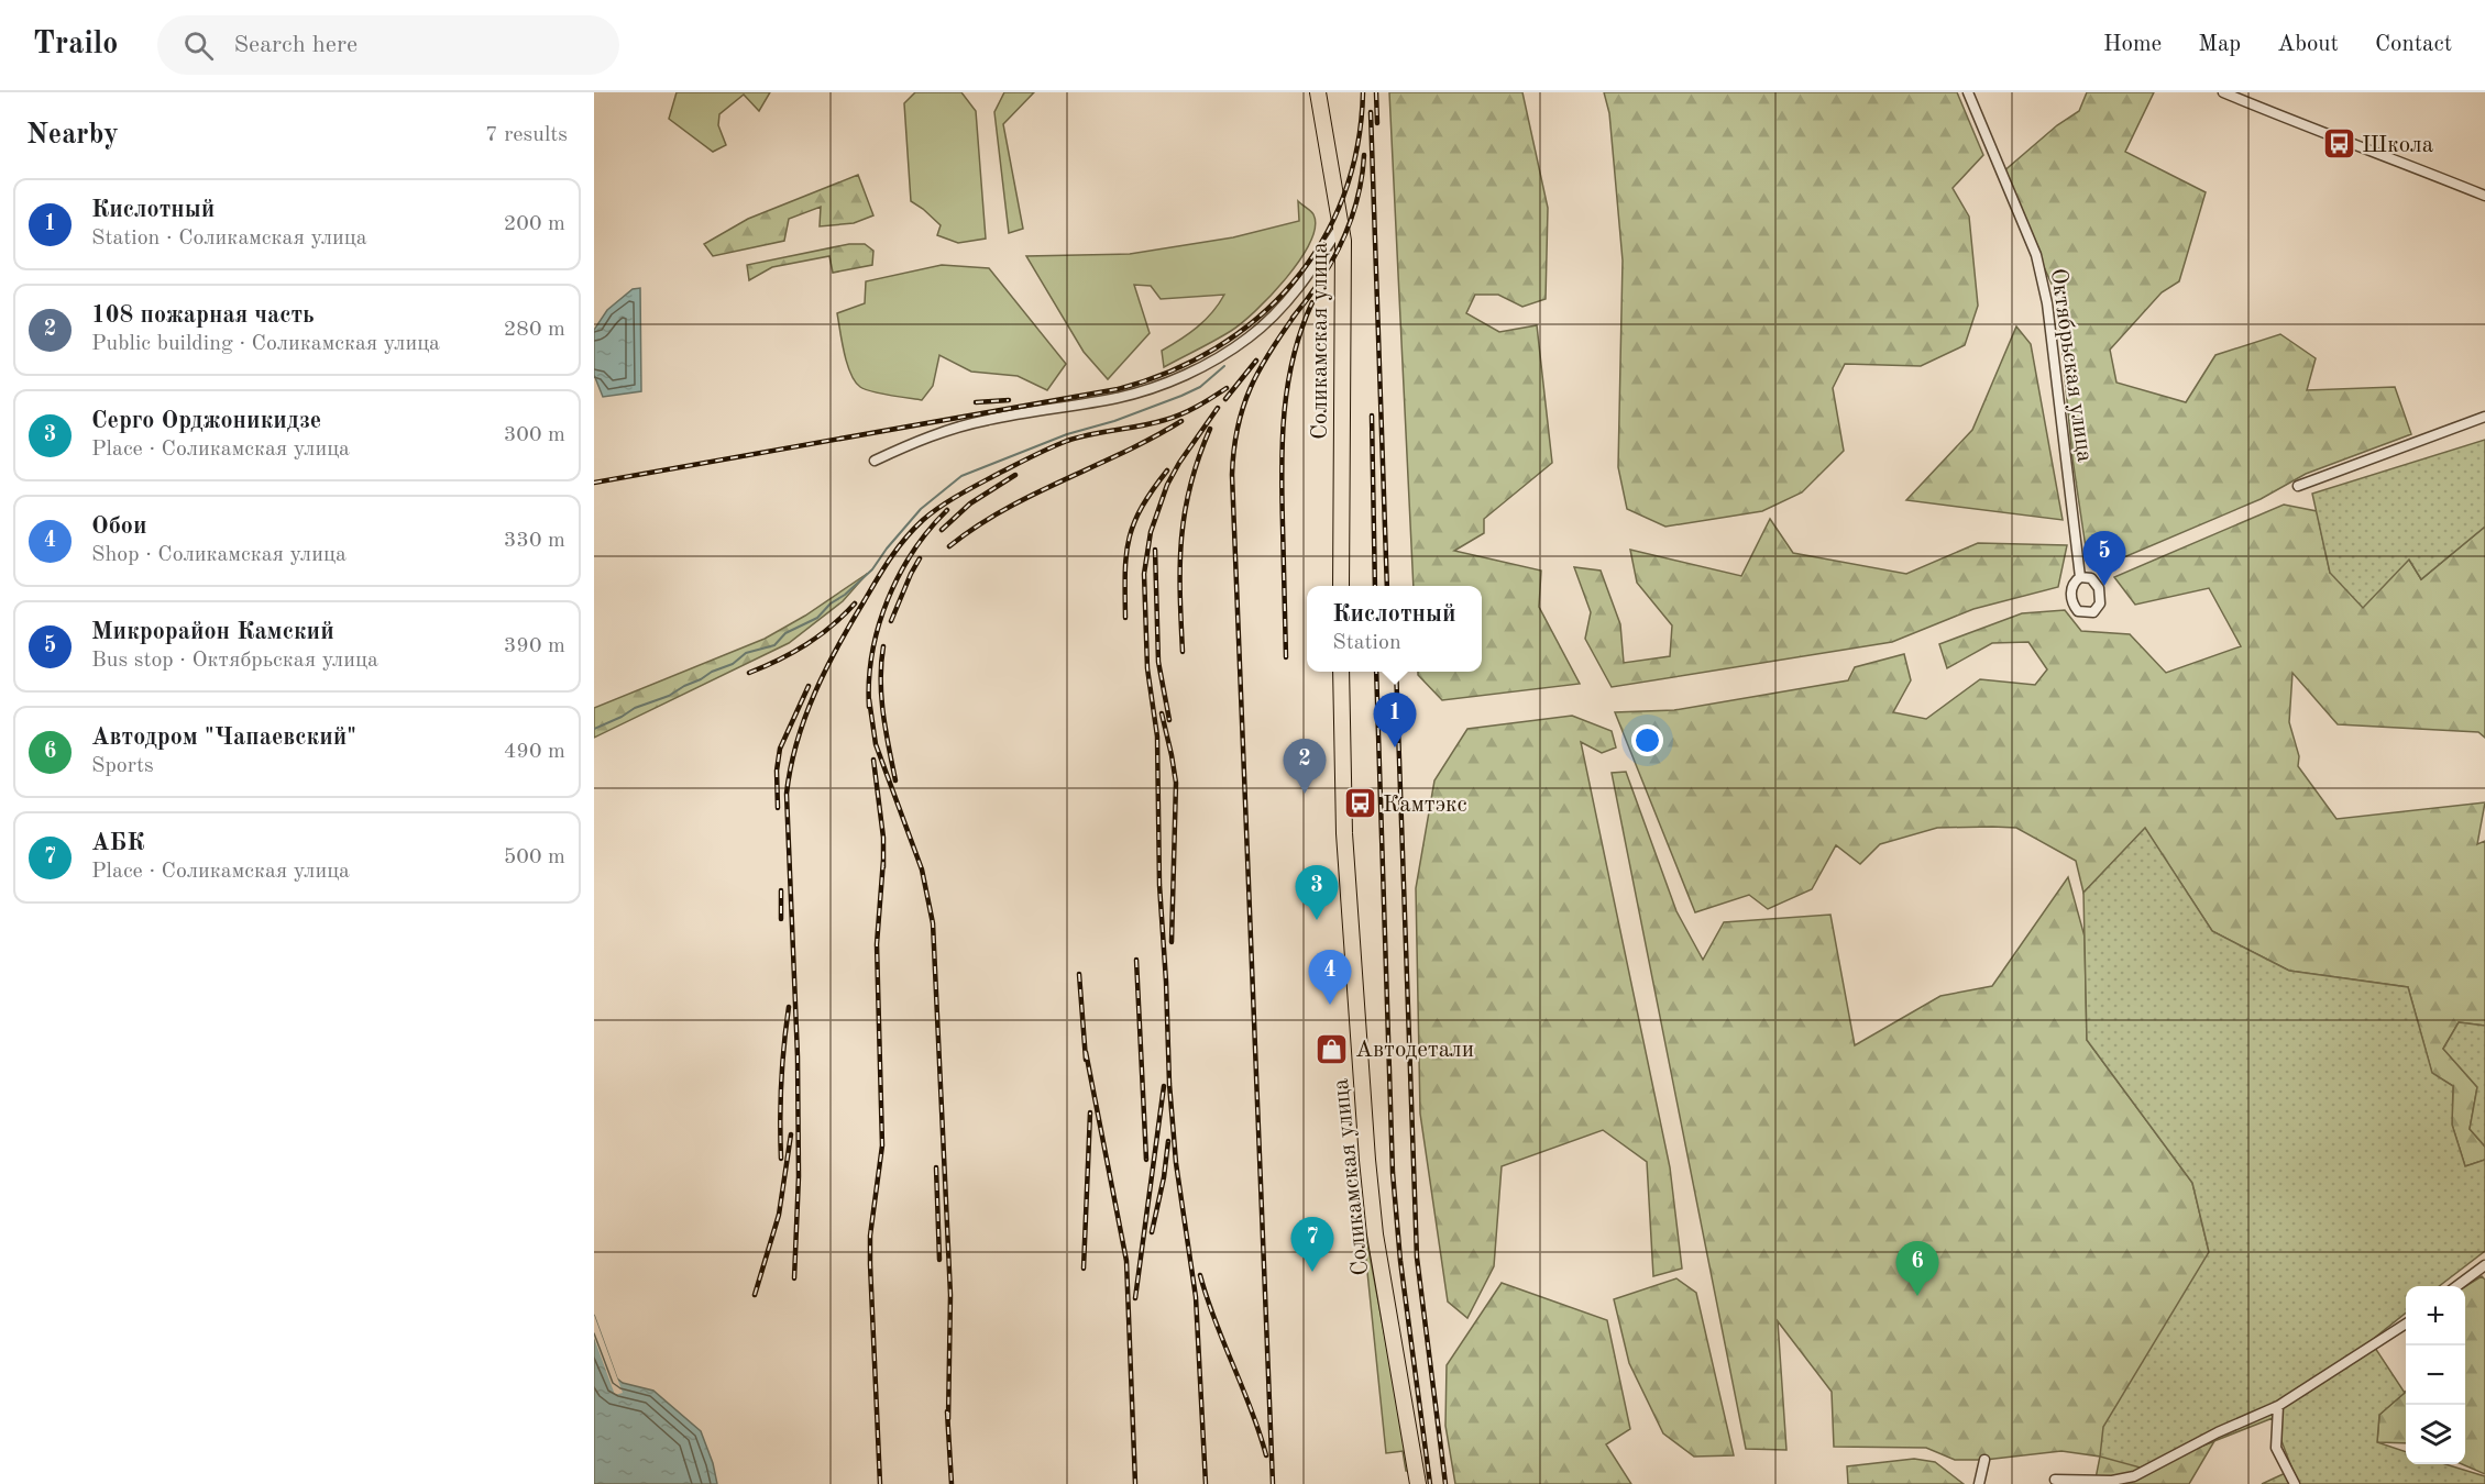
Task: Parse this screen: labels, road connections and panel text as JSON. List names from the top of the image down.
{
  "streets": {
    "main road": ["Соликамская улица"],
    "street": ["Октябрьская улица"]
  },
  "places": {
    "bus stop": ["Школа", "Камтэкс"],
    "shop": ["Автодетали"]
  },
  "page": {
    "header": "Trailo",
    "search": "Search here",
    "nav": [
      "Home",
      "Map",
      "About",
      "Contact"
    ],
    "heading": ["Nearby", "7 results"],
    "list": [
      {
        "mark": "1",
        "name": "Кислотный",
        "note": "Station · Соликамская улица",
        "value": "200 m"
      },
      {
        "mark": "2",
        "name": "108 пожарная часть",
        "note": "Public building · Соликамская улица",
        "value": "280 m"
      },
      {
        "mark": "3",
        "name": "Серго Орджоникидзе",
        "note": "Place · Соликамская улица",
        "value": "300 m"
      },
      {
        "mark": "4",
        "name": "Обои",
        "note": "Shop · Соликамская улица",
        "value": "330 m"
      },
      {
        "mark": "5",
        "name": "Микрорайон Камский",
        "note": "Bus stop · Октябрьская улица",
        "value": "390 m"
      },
      {
        "mark": "6",
        "name": "Автодром \"Чапаевский\"",
        "note": "Sports",
        "value": "490 m"
      },
      {
        "mark": "7",
        "name": "АБК",
        "note": "Place · Соликамская улица",
        "value": "500 m"
      }
    ],
    "pins": [
      "5",
      "1",
      "2",
      "3",
      "4",
      "7",
      "6"
    ],
    "popup": ["Кислотный", "Station"],
    "map_buttons": ["+", "−"]
  }
}
